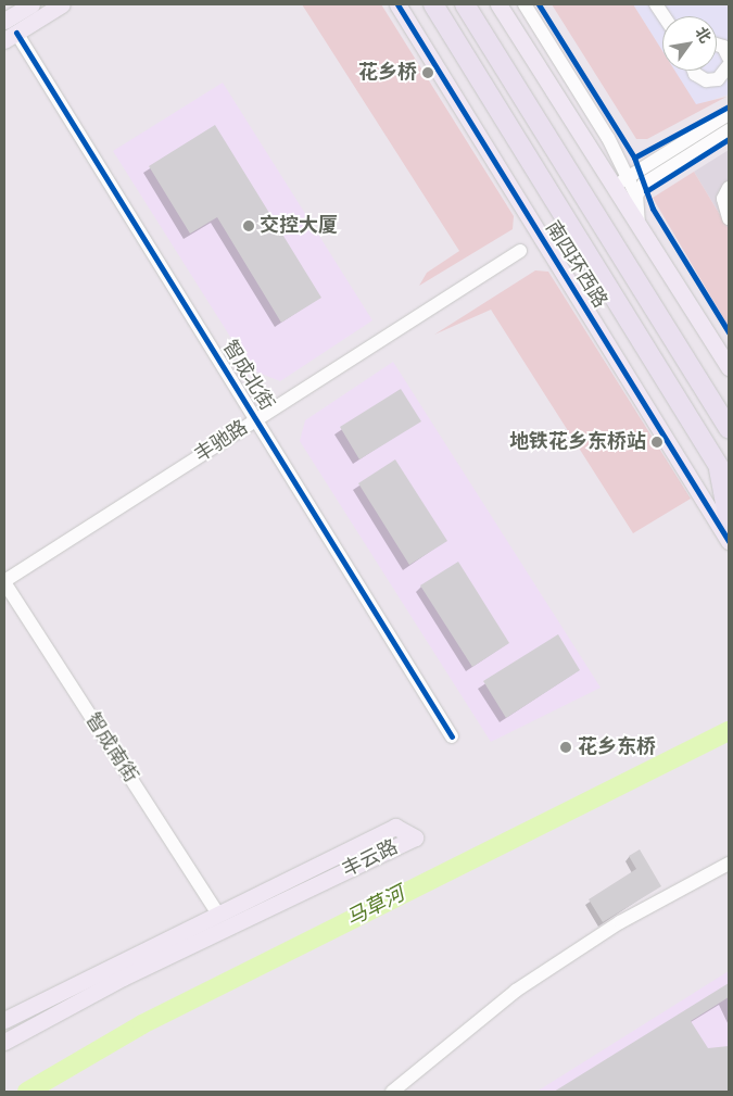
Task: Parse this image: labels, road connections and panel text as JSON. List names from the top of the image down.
{
  "streets": {
    "highway": ["南四环西路"],
    "main road": ["丰云路"],
    "street": ["智成北街", "丰驰路", "智成南街"]
  },
  "crossings": [
    ["智成北街", "丰驰路"],
    ["丰驰路", "智成南街"],
    ["智成南街", "丰云路"]
  ],
  "water": ["马草河"],
  "places": [
    "花乡桥",
    "交控大厦",
    "地铁花乡东桥站",
    "花乡东桥"
  ],
  "north": "top right"
}
